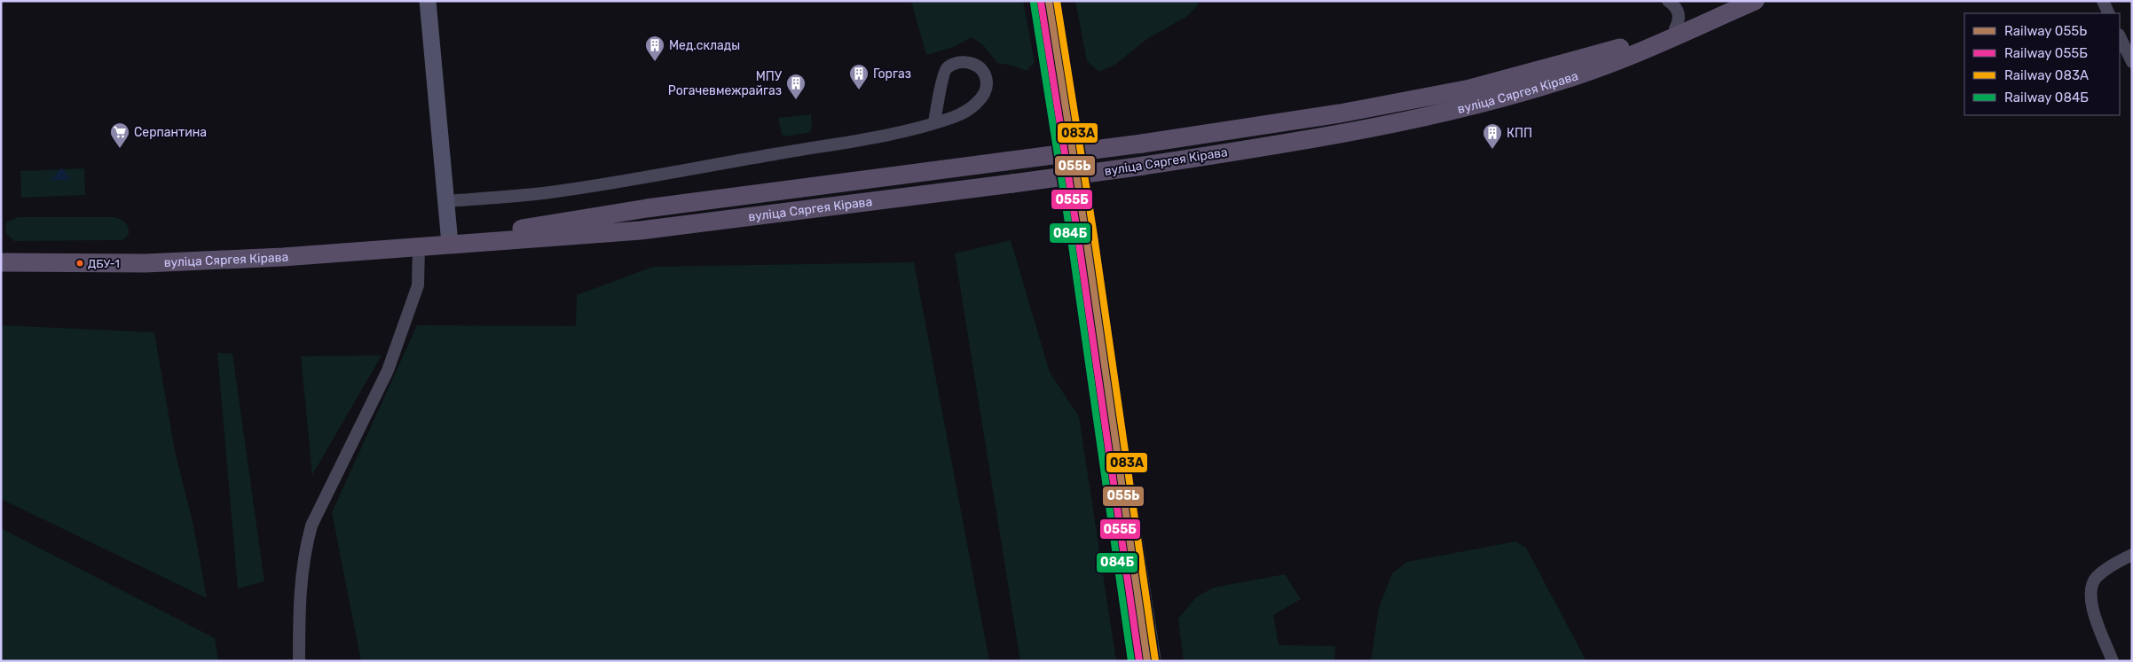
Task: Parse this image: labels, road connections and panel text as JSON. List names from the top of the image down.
{
  "streets": {
    "main road": ["вуліца Сяргея Кірава"]
  },
  "places": {
    "building": [
      "Мед.склады",
      "Горгаз",
      "МПУ Рогачевмежрайгаз",
      "КПП"
    ],
    "supermarket": ["Серпантина"],
    "other": ["ДБУ-1"]
  },
  "lines": [
    "rail line 055Ь",
    "rail line 083А",
    "rail line 055Б",
    "rail line 084Б"
  ],
  "legend": [
    "Railway 055Ь",
    "Railway 055Б",
    "Railway 083А",
    "Railway 084Б"
  ]
}
